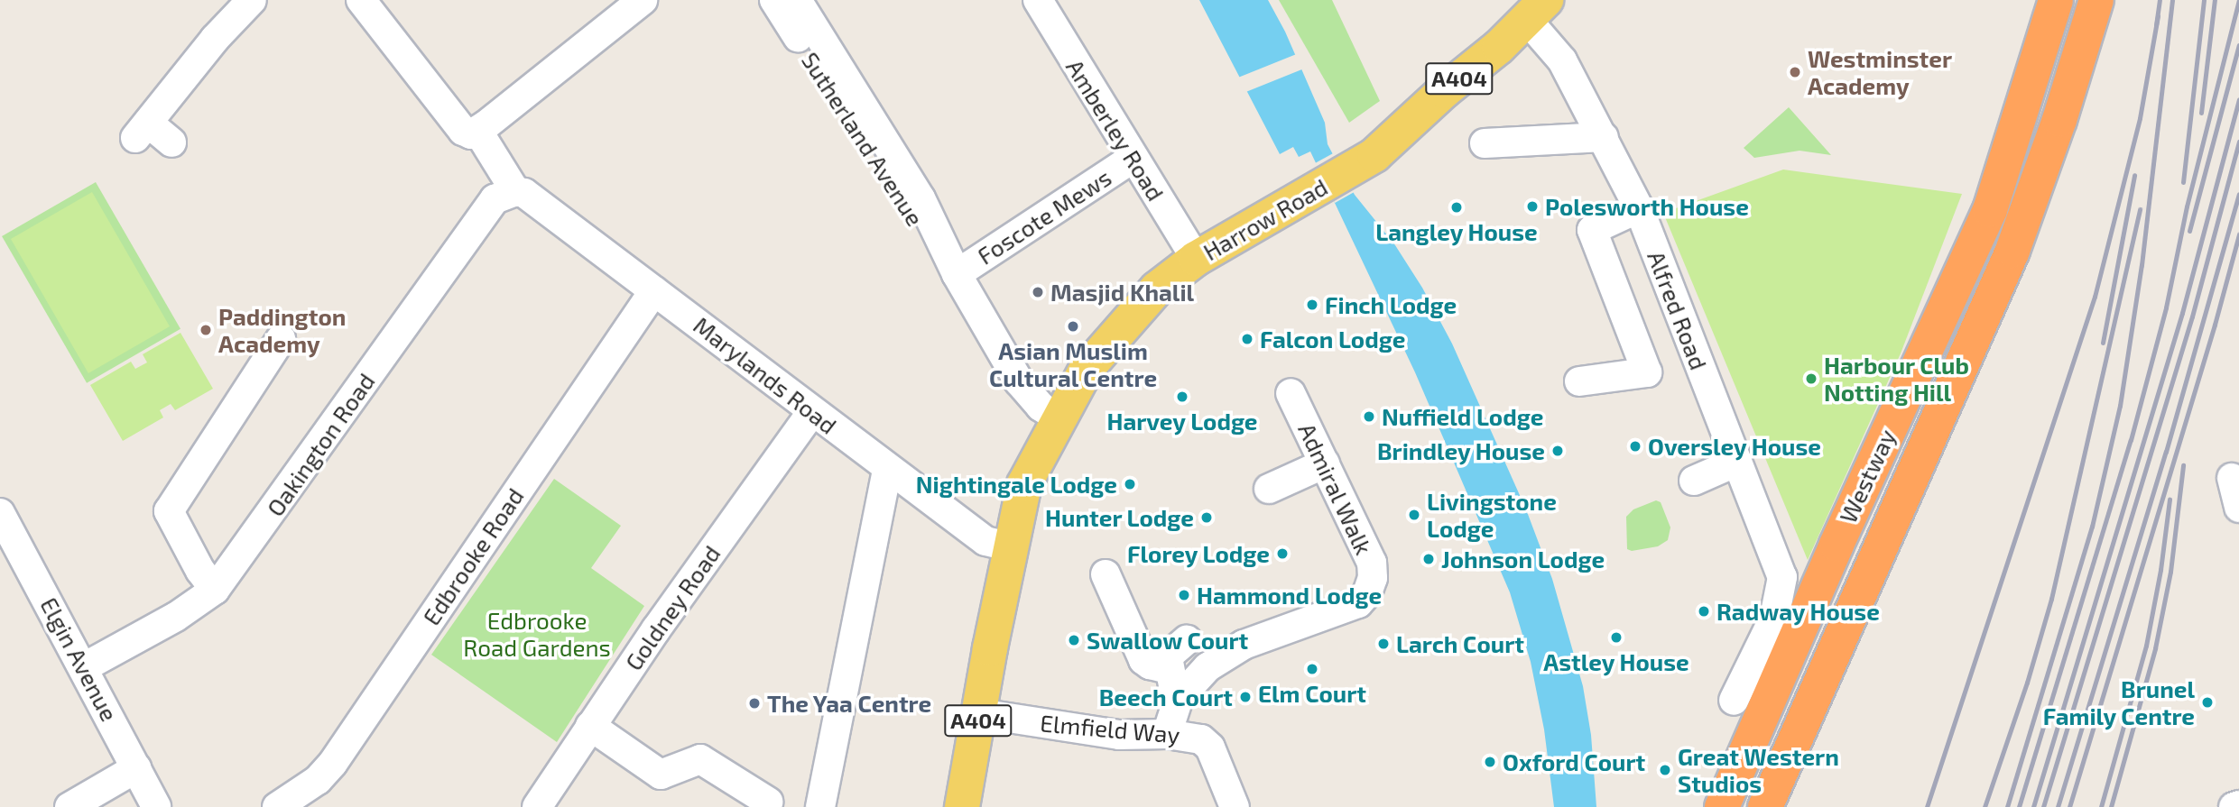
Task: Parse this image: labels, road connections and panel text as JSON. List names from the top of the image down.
{
  "streets": {
    "highway": ["Westway"],
    "main road": ["A404", "Harrow Road"],
    "street": [
      "Amberley Road",
      "Sutherland Avenue",
      "Foscote Mews",
      "Alfred Road",
      "Marylands Road",
      "Oakington Road",
      "Admiral Walk",
      "Edbrooke Road",
      "Goldney Road",
      "Elgin Avenue",
      "Elmfield Way"
    ]
  },
  "crossings": [
    ["Amberley Road", "Foscote Mews"],
    ["Amberley Road", "Harrow Road"],
    ["Sutherland Avenue", "Foscote Mews"],
    ["Sutherland Avenue", "Harrow Road"],
    ["Harrow Road", "Alfred Road"],
    ["Harrow Road", "Marylands Road"],
    ["Harrow Road", "Elmfield Way"],
    ["Marylands Road", "Oakington Road"],
    ["Marylands Road", "Edbrooke Road"],
    ["Marylands Road", "Goldney Road"],
    ["Oakington Road", "Elgin Avenue"],
    ["Admiral Walk", "Elmfield Way"]
  ],
  "parks": ["Edbrooke Road Gardens"],
  "places": [
    "Westminster Academy",
    "Polesworth House",
    "Langley House",
    "Masjid Khalil",
    "Finch Lodge",
    "Asian Muslim Cultural Centre",
    "Paddington Academy",
    "Falcon Lodge",
    "Harbour Club Notting Hill",
    "Harvey Lodge",
    "Nuffield Lodge",
    "Oversley House",
    "Brindley House",
    "Nightingale Lodge",
    "Livingstone Lodge",
    "Hunter Lodge",
    "Florey Lodge",
    "Johnson Lodge",
    "Hammond Lodge",
    "Radway House",
    "Astley House",
    "Swallow Court",
    "Larch Court",
    "Elm Court",
    "Beech Court",
    "Brunel Family Centre",
    "The Yaa Centre",
    "Oxford Court",
    "Great Western Studios"
  ]
}
